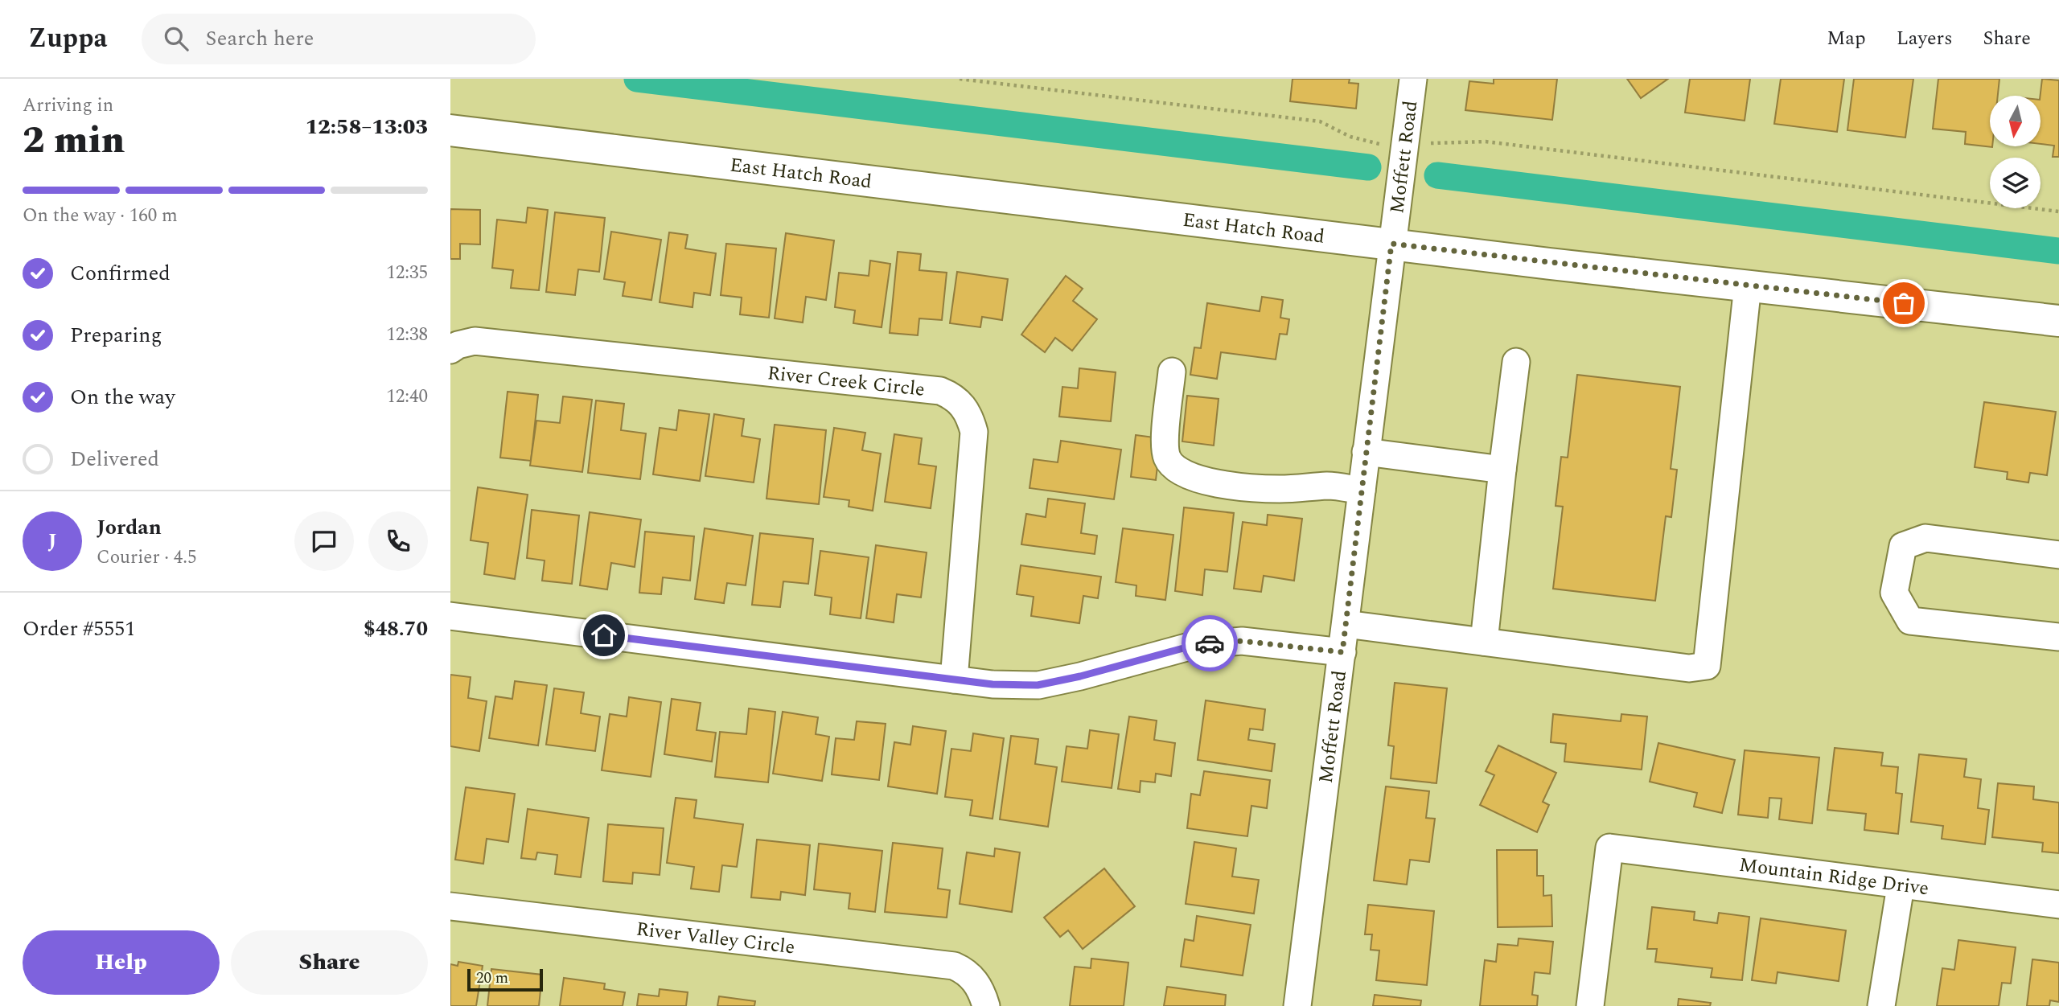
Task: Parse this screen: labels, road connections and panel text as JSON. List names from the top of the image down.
{
  "streets": {
    "main road": ["East Hatch Road"],
    "street": [
      "Moffett Road",
      "River Creek Circle",
      "Mountain Ridge Drive",
      "River Valley Circle"
    ]
  },
  "crossings": [
    ["Moffett Road", "East Hatch Road"]
  ],
  "scale_bar": "20 m",
  "north": "bottom",
  "page": {
    "header": "Zuppa",
    "search": "Search here",
    "nav": ["Map", "Layers", "Share"],
    "heading": ["2 min", "Arriving in", "12:58–13:03"],
    "panel": [
      "Jordan",
      "Courier · 4.5",
      "Order #5551",
      "$48.70"
    ],
    "bar": "On the way · 160 m",
    "list": [
      ["Confirmed", "12:35"],
      ["Preparing", "12:38"],
      ["On the way", "12:40"],
      "Delivered"
    ],
    "round": "J",
    "buttons": ["Help", "Share"],
    "scale": "20 m"
  }
}
